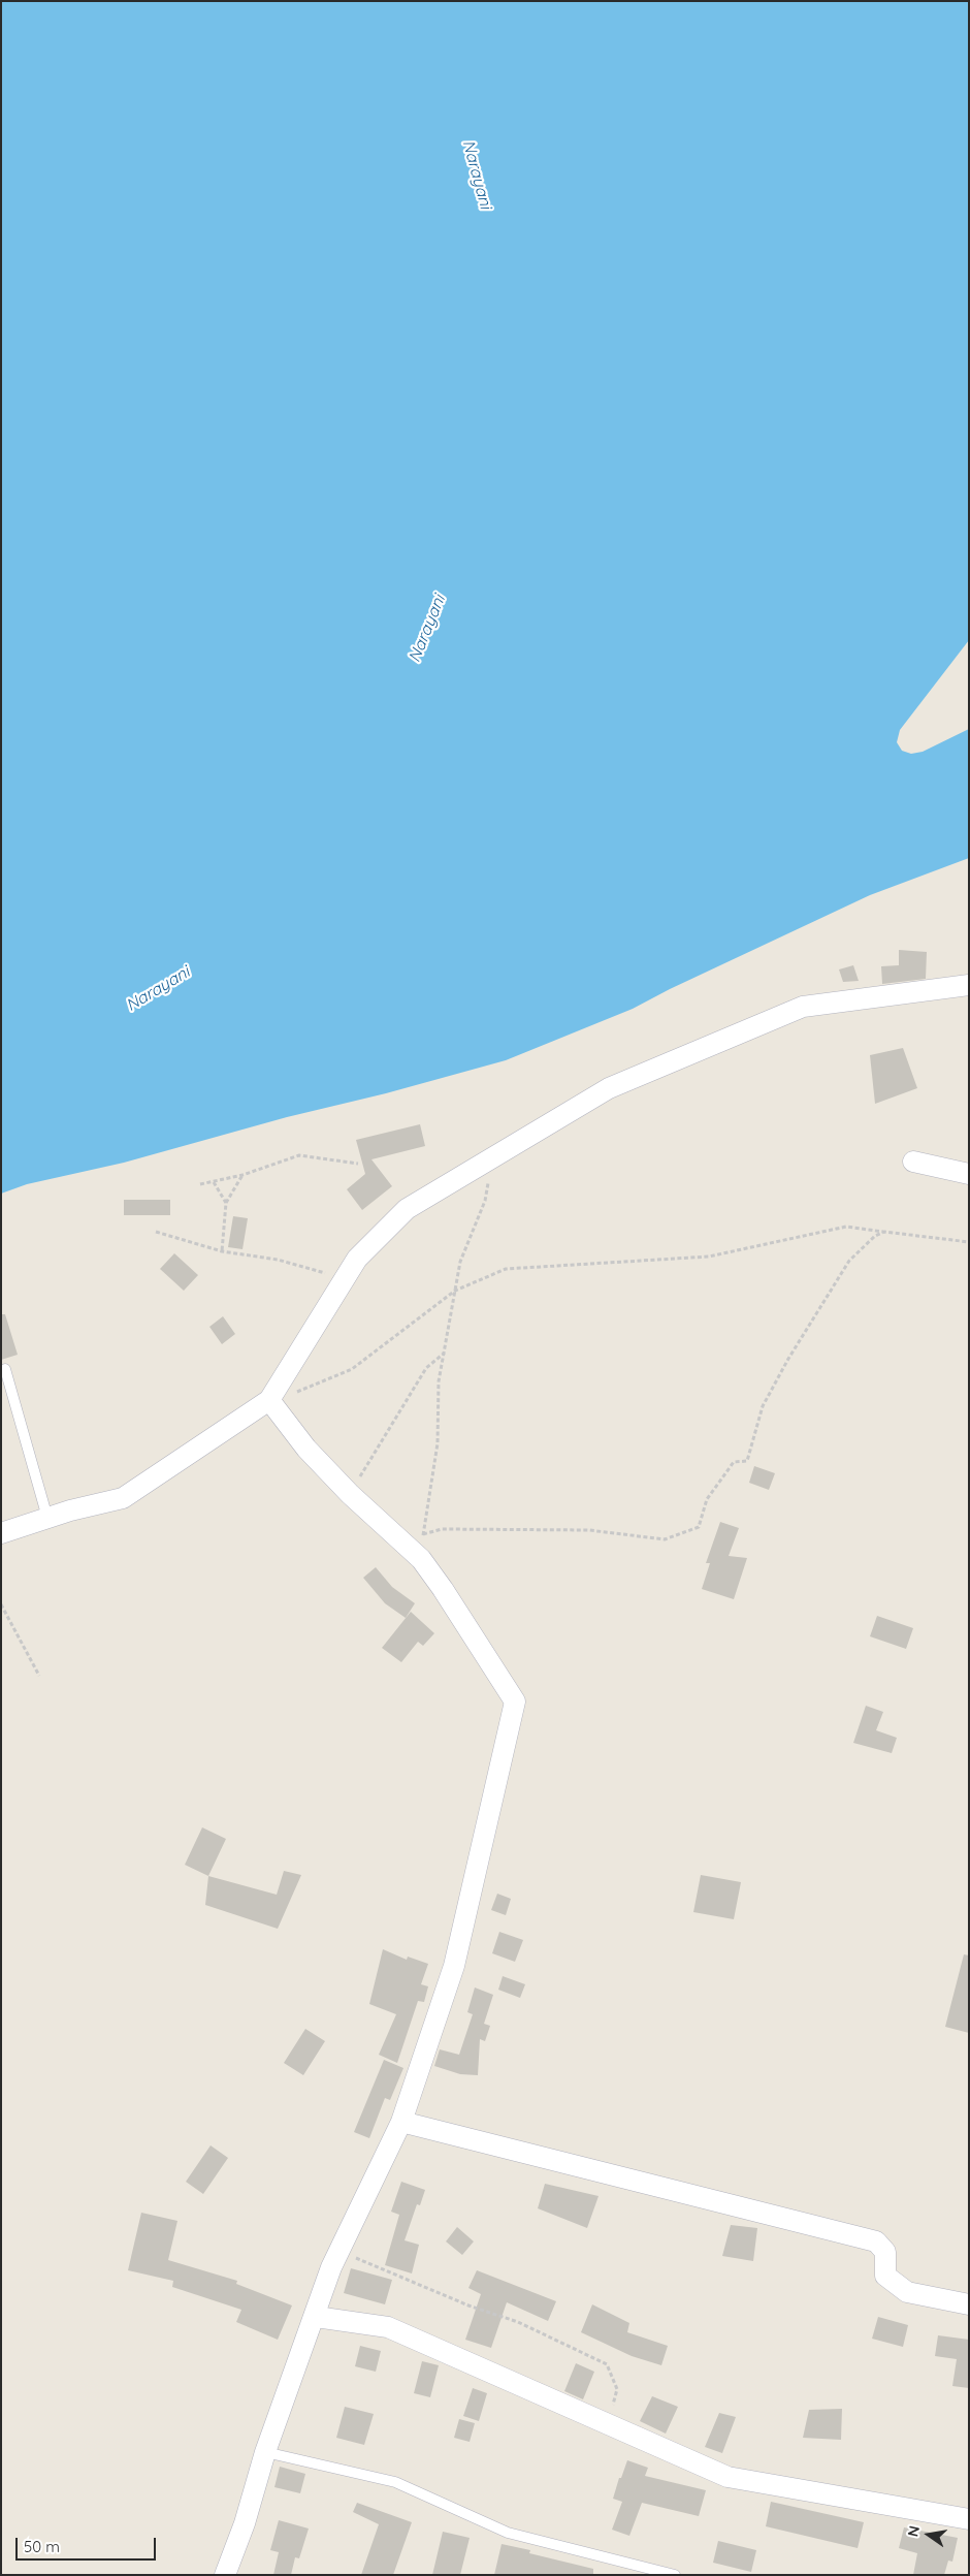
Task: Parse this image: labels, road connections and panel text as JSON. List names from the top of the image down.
{
  "water": ["Narayani"],
  "scale_bar": "50 m",
  "north": "left"
}
